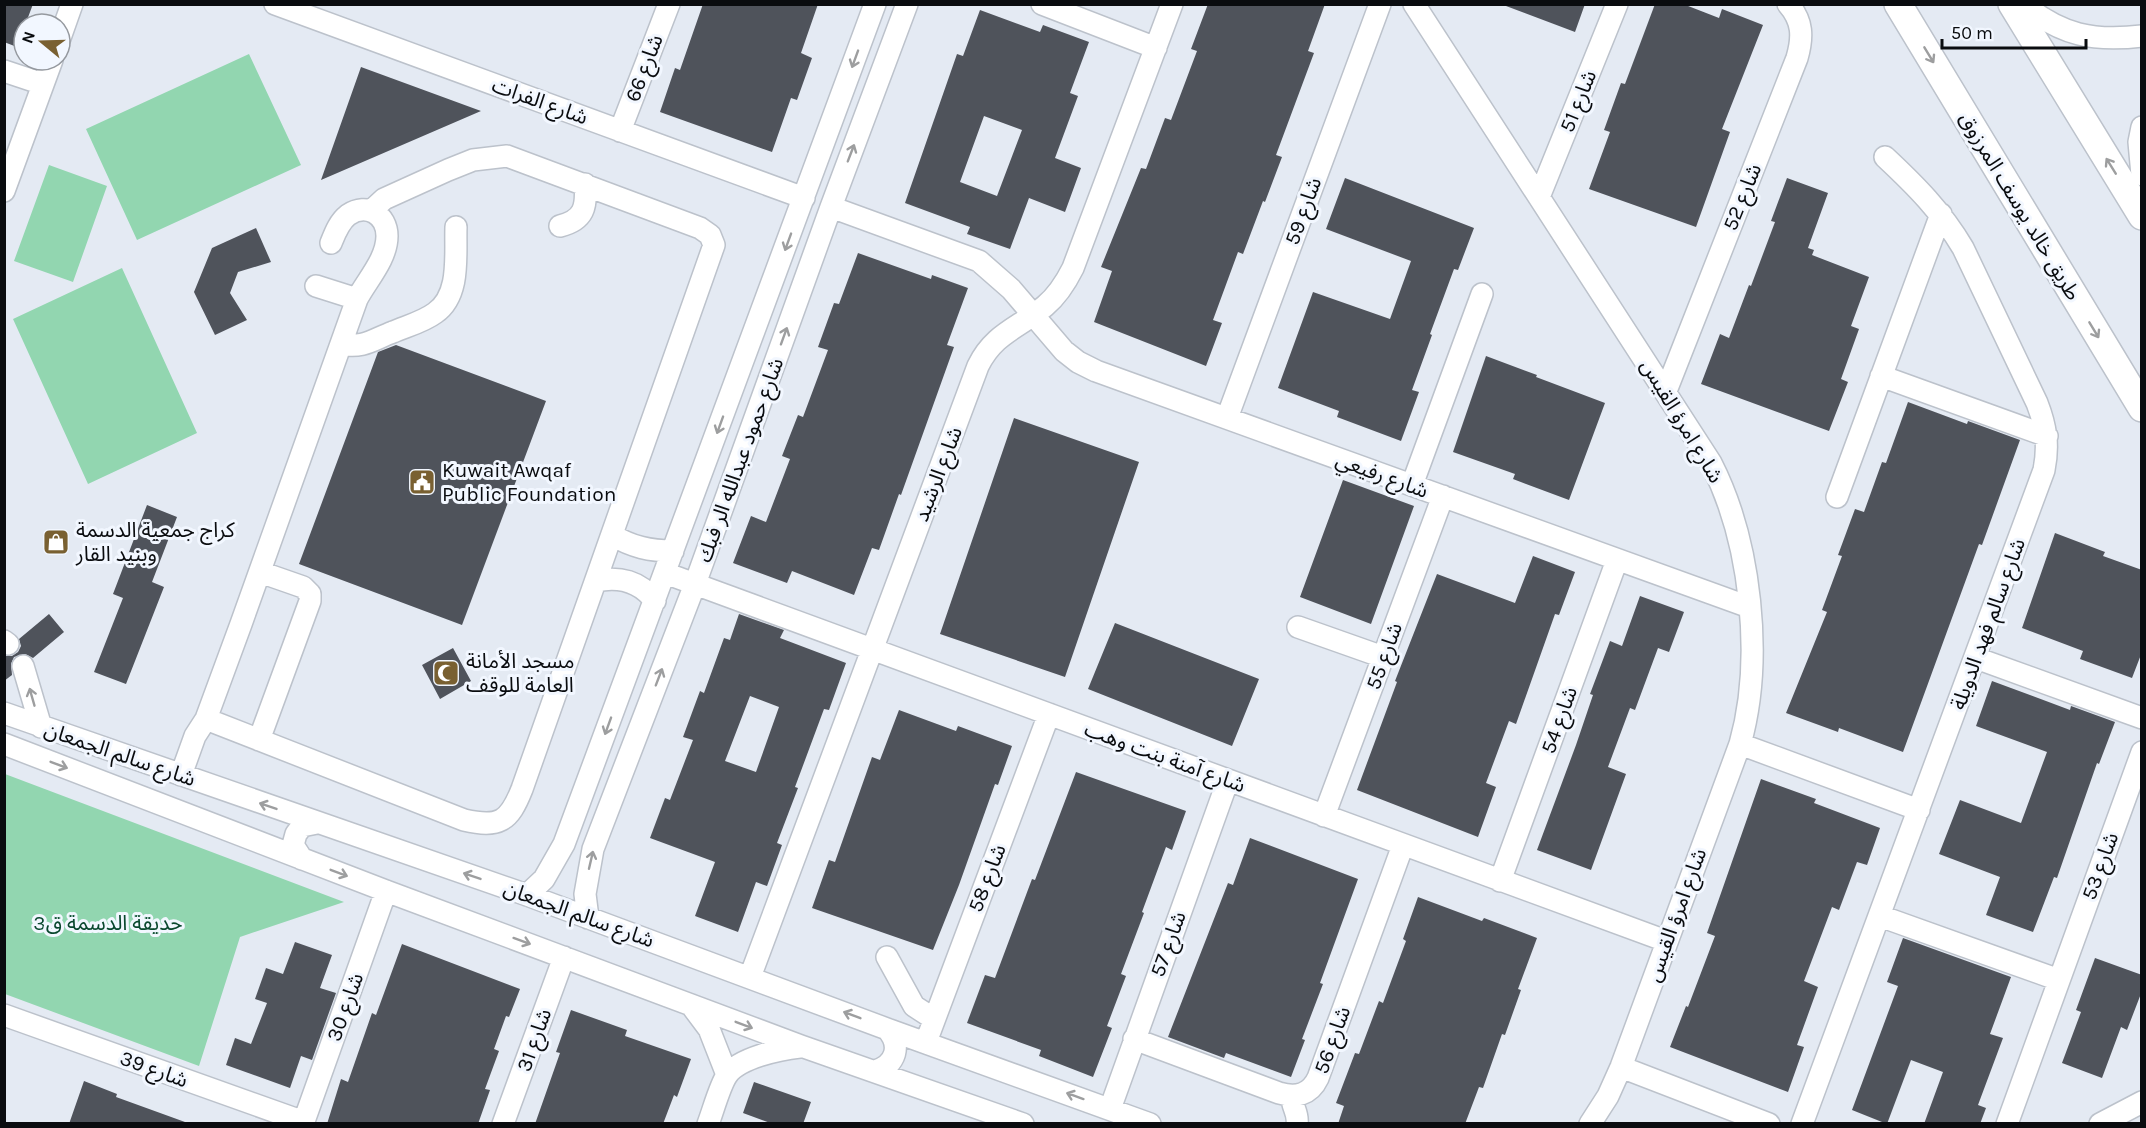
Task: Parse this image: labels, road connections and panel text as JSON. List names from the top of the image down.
{
  "streets": {
    "main road": ["طريق خالد يوسف المرزوق"],
    "street": [
      "شارع 66",
      "شارع الفرات",
      "شارع 51",
      "شارع 52",
      "شارع 59",
      "شارع امرؤ القيس",
      "شارع حمود عبدالله الر فبك",
      "شارع الرشيد",
      "شارع رفيعي",
      "شارع سالم فهد الدويلة",
      "شارع 55",
      "شارع 54",
      "شارع سالم الجمعان",
      "شارع آمنة بنت وهب",
      "شارع 53",
      "شارع 58",
      "شارع 57",
      "شارع 30",
      "شارع 31",
      "شارع 56",
      "شارع 39"
    ]
  },
  "crossings": [
    ["شارع 66", "شارع الفرات"],
    ["شارع الفرات", "شارع حمود عبدالله الر فبك"],
    ["شارع 51", "شارع امرؤ القيس"],
    ["شارع 52", "شارع امرؤ القيس"],
    ["شارع 59", "شارع رفيعي"],
    ["شارع امرؤ القيس", "شارع رفيعي"],
    ["شارع امرؤ القيس", "شارع آمنة بنت وهب"],
    ["شارع حمود عبدالله الر فبك", "شارع رفيعي"],
    ["شارع حمود عبدالله الر فبك", "شارع سالم الجمعان"],
    ["شارع حمود عبدالله الر فبك", "شارع آمنة بنت وهب"],
    ["شارع الرشيد", "شارع رفيعي"],
    ["شارع الرشيد", "شارع سالم الجمعان"],
    ["شارع الرشيد", "شارع آمنة بنت وهب"],
    ["شارع رفيعي", "شارع 55"],
    ["شارع رفيعي", "شارع 54"],
    ["شارع 55", "شارع آمنة بنت وهب"],
    ["شارع 54", "شارع آمنة بنت وهب"],
    ["شارع سالم الجمعان", "شارع 58"],
    ["شارع سالم الجمعان", "شارع 57"],
    ["شارع سالم الجمعان", "شارع 30"],
    ["شارع سالم الجمعان", "شارع 31"],
    ["شارع آمنة بنت وهب", "شارع 58"],
    ["شارع آمنة بنت وهب", "شارع 57"],
    ["شارع آمنة بنت وهب", "شارع 56"],
    ["شارع 30", "شارع 39"]
  ],
  "parks": ["حديقة الدسمة ق3"],
  "places": {
    "public building": ["Kuwait Awqaf Public Foundation"],
    "shop": ["كراج جمعية الدسمة وبنيد القار"],
    "mosque": ["مسجد الأمانة العامة للوقف"]
  },
  "scale_bar": "50 m",
  "north": "left"
}
